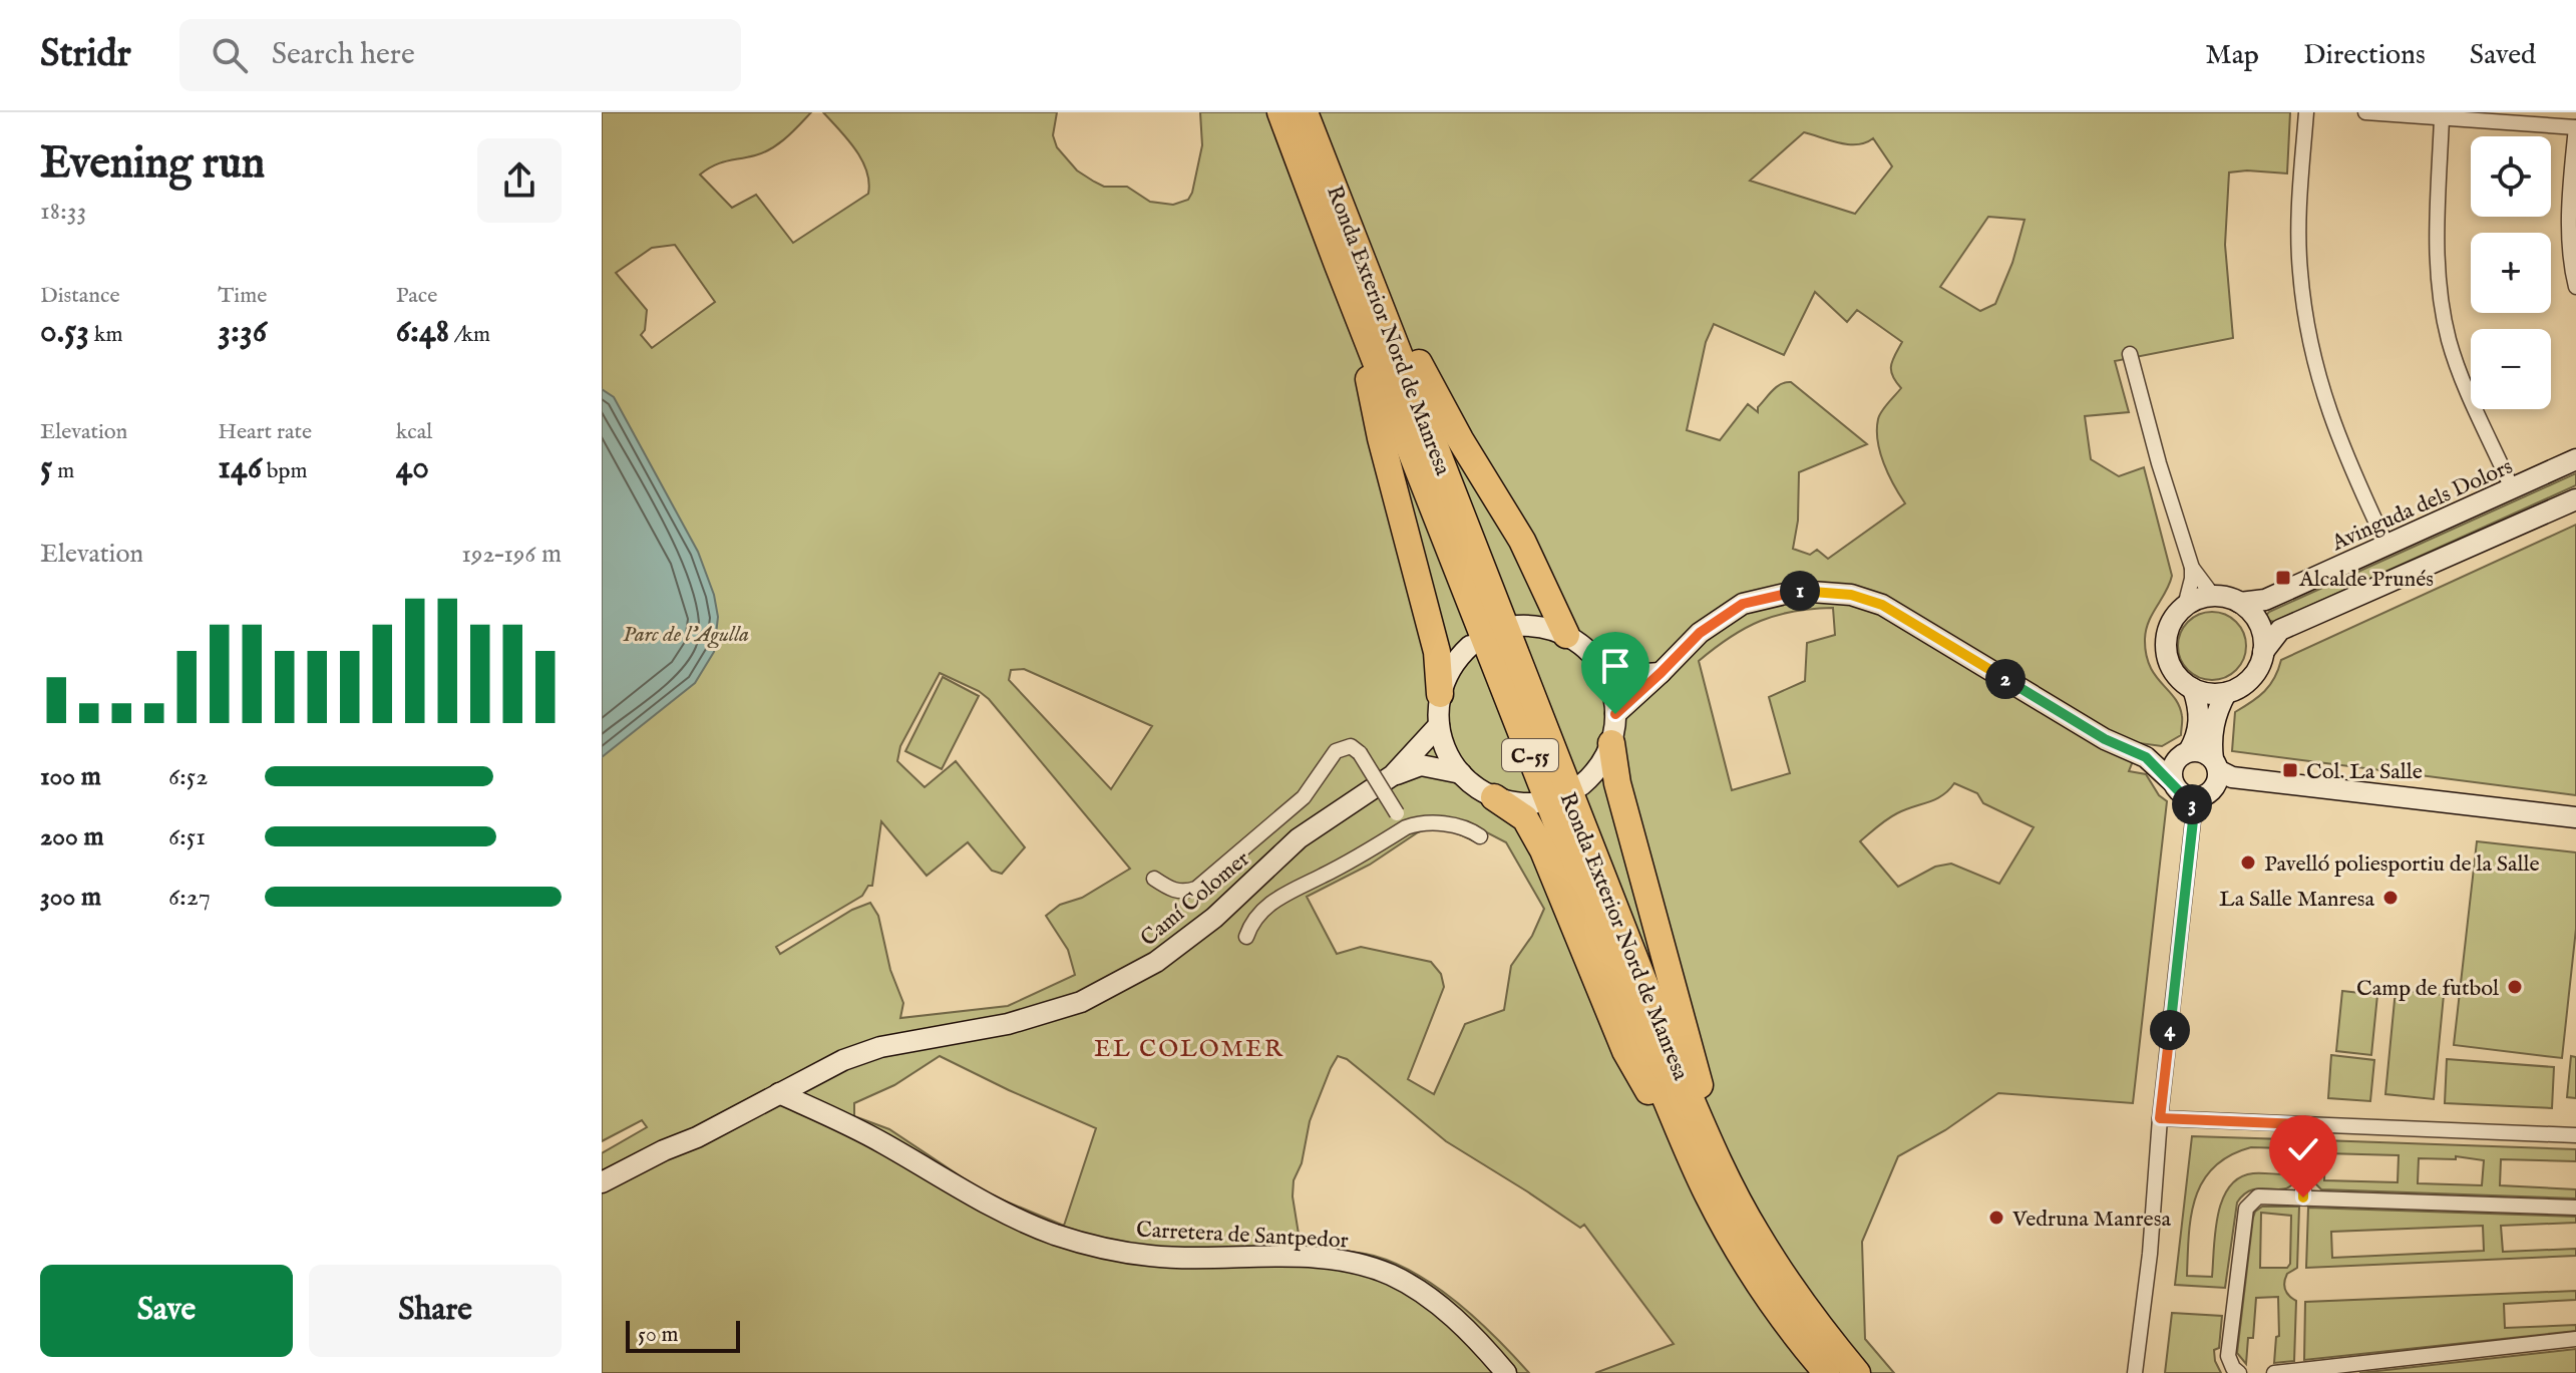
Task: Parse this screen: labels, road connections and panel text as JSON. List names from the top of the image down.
{
  "streets": {
    "highway": ["Ronda Exterior Nord de Manresa", "C-55"],
    "street": ["Avinguda dels Dolors", "Camí Colomer", "Carretera de Santpedor"]
  },
  "crossings": [
    ["Camí Colomer", "Carretera de Santpedor"]
  ],
  "districts": ["EL COLOMER"],
  "parks": ["Parc de l'Agulla"],
  "places": {
    "transit": ["Alcalde Prunés", "Col. La Salle"],
    "other": [
      "Pavelló poliesportiu de la Salle",
      "La Salle Manresa",
      "Camp de futbol",
      "Vedruna Manresa"
    ]
  },
  "scale_bar": "50 m",
  "page": {
    "header": "Stridr",
    "search": "Search here",
    "nav": ["Map", "Directions", "Saved"],
    "heading": ["Evening run", "18:33"],
    "map_buttons": ["+", "−"],
    "stats": [
      ["Distance", "0.53 km"],
      ["Time", "3:36"],
      ["Pace", "6:48 /km"],
      ["Elevation", "5 m"],
      ["Heart rate", "146 bpm"],
      ["kcal", "40"]
    ],
    "chart": ["Elevation", "192–196 m"],
    "pins": [
      "1",
      "2",
      "3",
      "4"
    ],
    "list": [
      {
        "name": "100 m",
        "note": "6:52"
      },
      {
        "name": "200 m",
        "note": "6:51"
      },
      {
        "name": "300 m",
        "note": "6:27"
      }
    ],
    "buttons": ["Save", "Share"],
    "scale": "50 m"
  }
}
